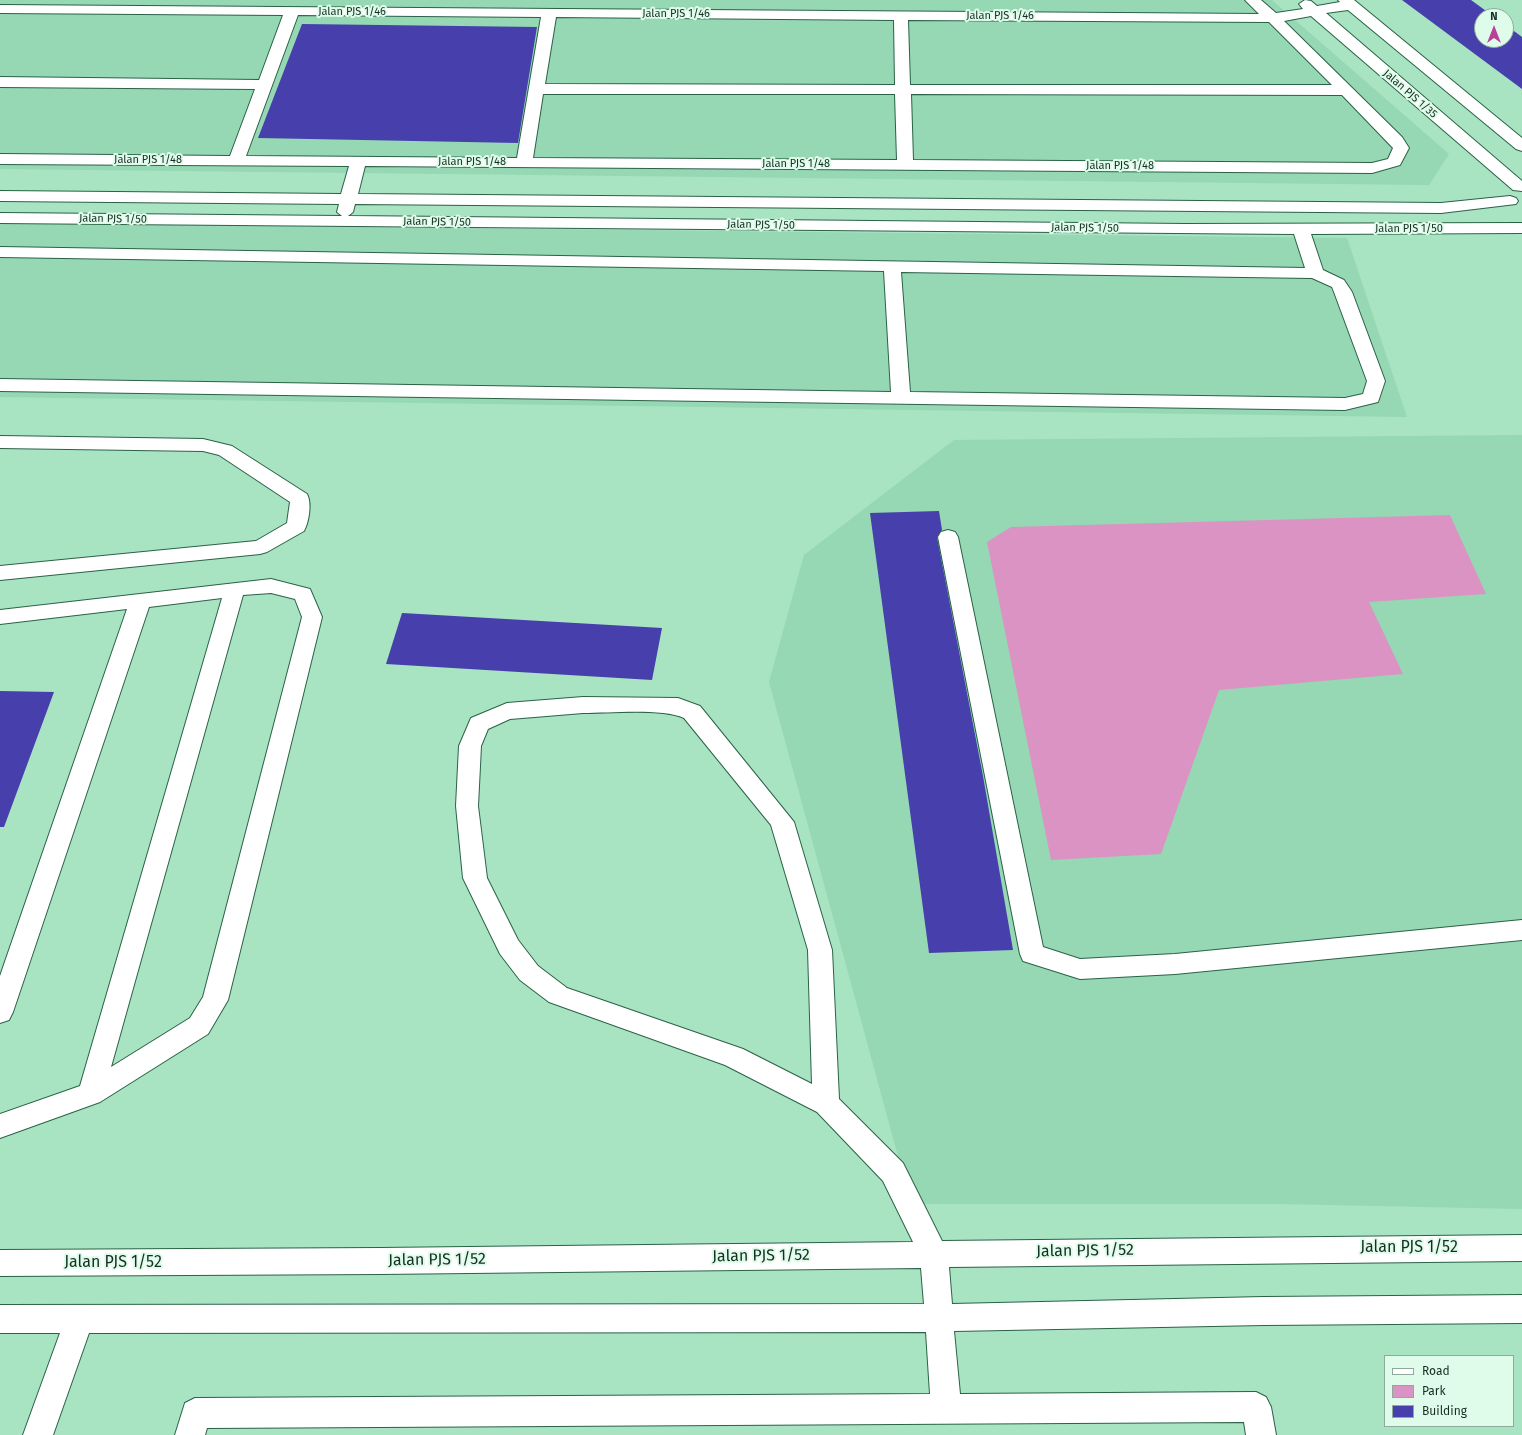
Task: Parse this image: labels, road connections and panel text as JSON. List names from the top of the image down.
{
  "streets": {
    "street": [
      "Jalan PJS 1/46",
      "Jalan PJS 1/35",
      "Jalan PJS 1/48",
      "Jalan PJS 1/50",
      "Jalan PJS 1/52"
    ]
  },
  "crossings": [
    ["Jalan PJS 1/46", "Jalan PJS 1/35"],
    ["Jalan PJS 1/46", "Jalan PJS 1/48"]
  ],
  "legend": ["Road", "Park", "Building"],
  "north": "top"
}
